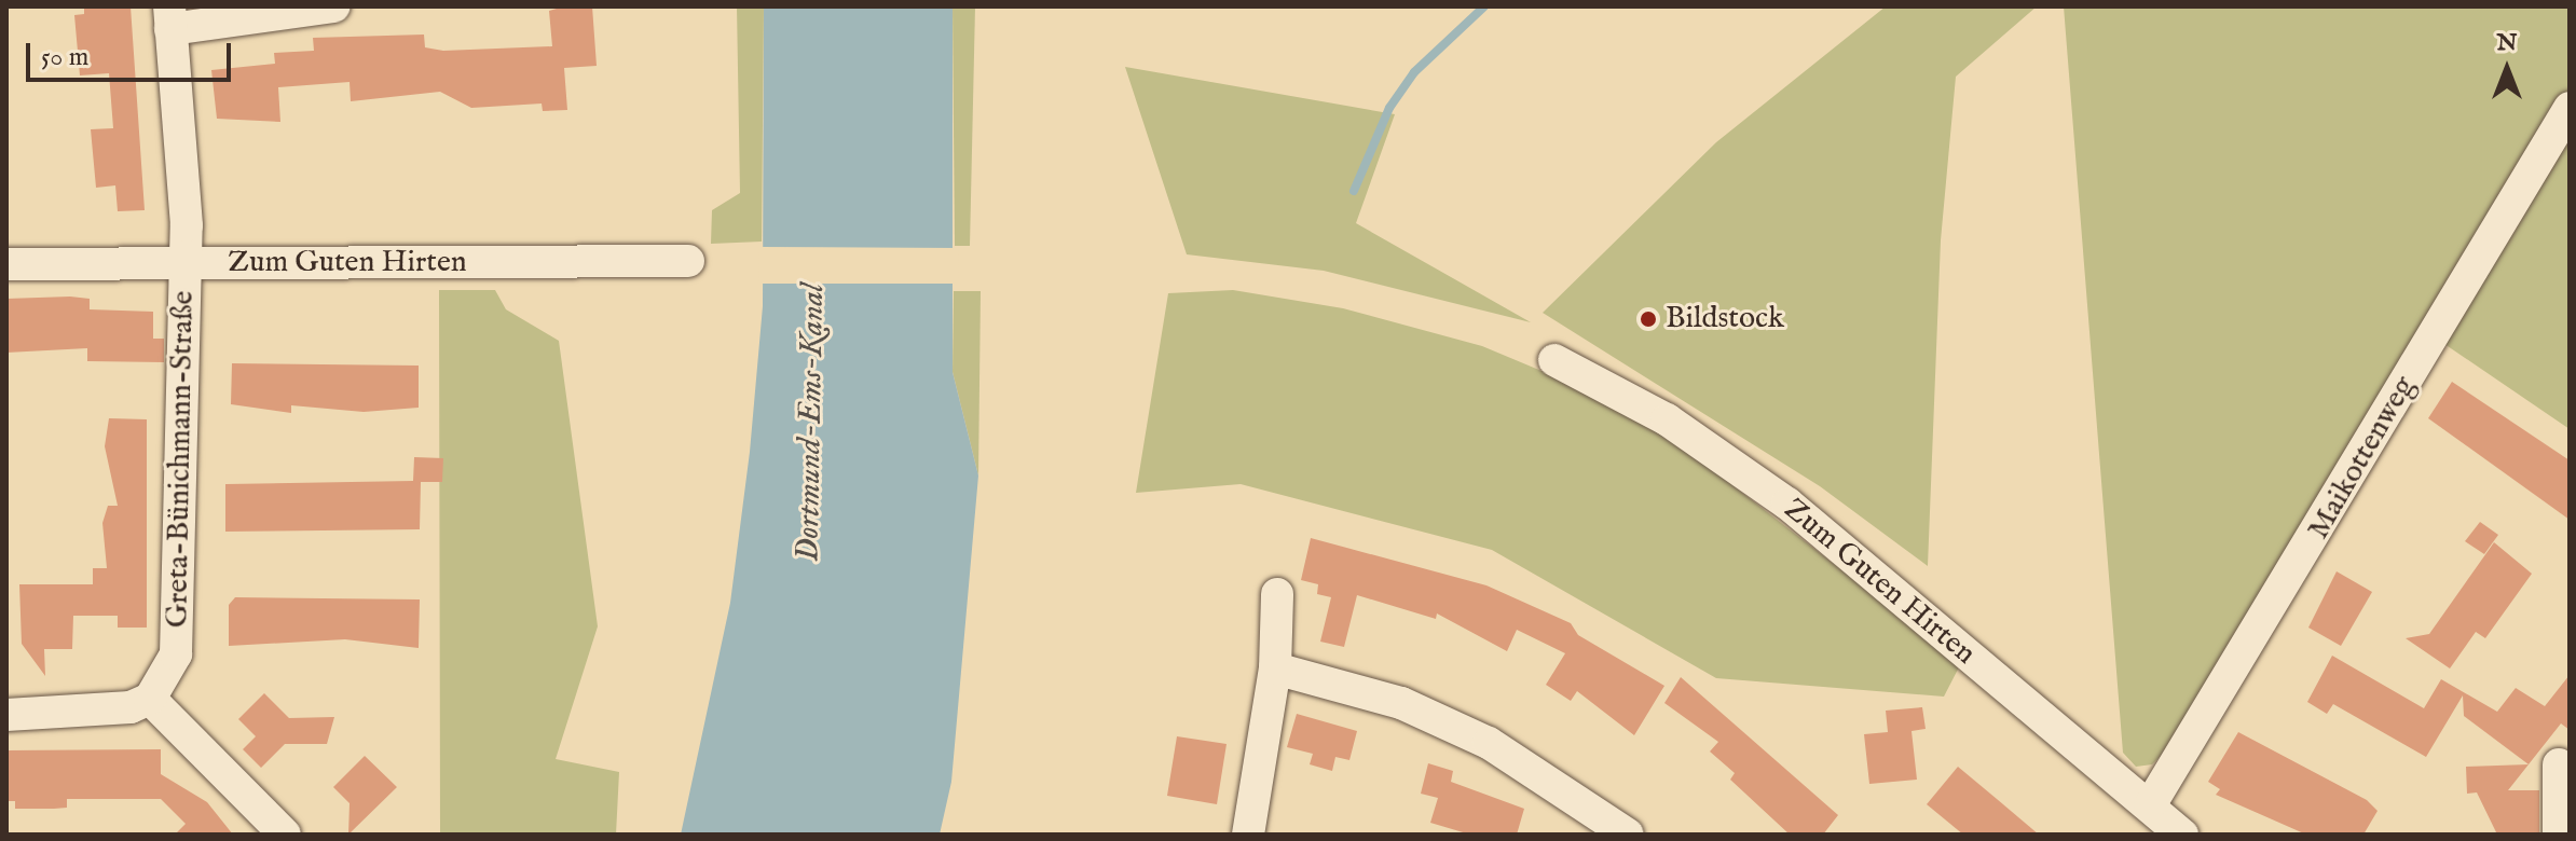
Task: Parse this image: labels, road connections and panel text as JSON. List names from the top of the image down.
{
  "streets": {
    "street": ["Zum Guten Hirten", "Maikottenweg", "Greta-Bünichmann-Straße"]
  },
  "crossings": [
    ["Zum Guten Hirten", "Maikottenweg"],
    ["Zum Guten Hirten", "Greta-Bünichmann-Straße"]
  ],
  "water": ["Dortmund-Ems-Kanal"],
  "places": ["Bildstock"],
  "scale_bar": "50 m",
  "north": "top"
}
